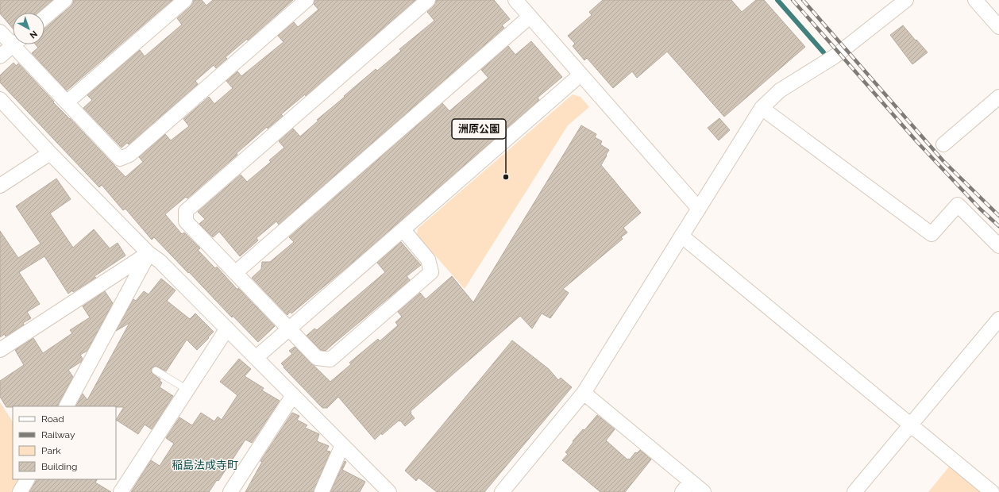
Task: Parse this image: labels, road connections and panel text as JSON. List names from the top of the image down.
{
  "districts": ["稲島法成寺町"],
  "places": ["洲原公園"],
  "legend": [
    "Road",
    "Railway",
    "Park",
    "Building"
  ],
  "north": "bottom right"
}
